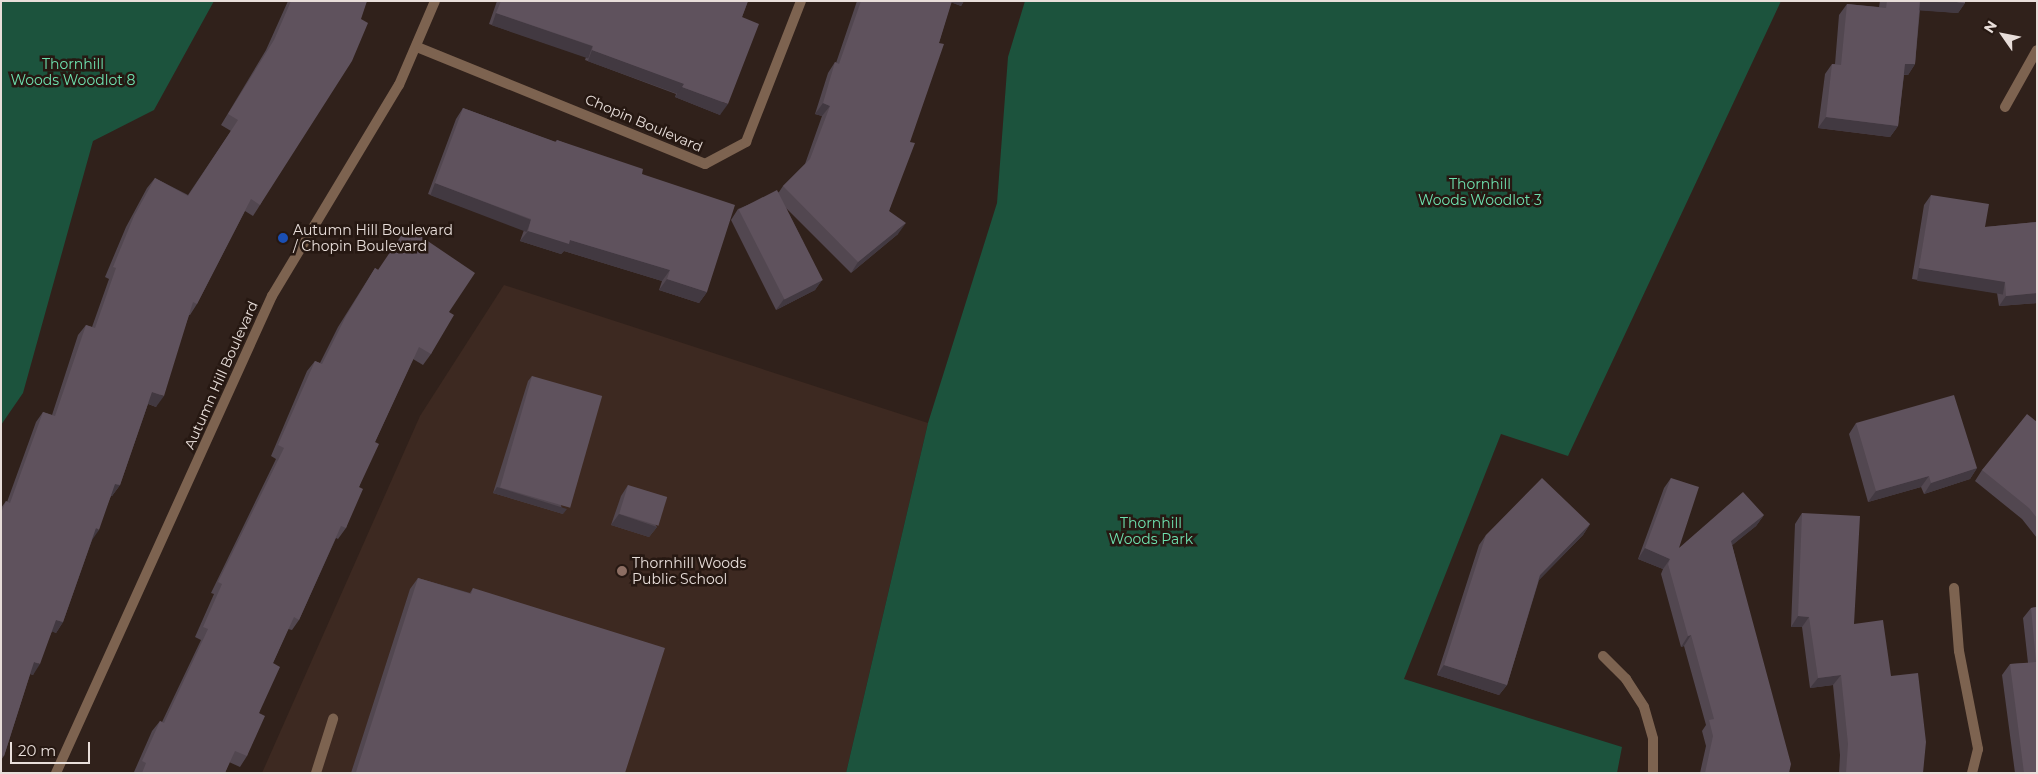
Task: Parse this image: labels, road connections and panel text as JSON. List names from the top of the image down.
{
  "streets": {
    "street": ["Chopin Boulevard", "Autumn Hill Boulevard"]
  },
  "crossings": [
    ["Chopin Boulevard", "Autumn Hill Boulevard"]
  ],
  "parks": ["Thornhill Woods Woodlot 8", "Thornhill Woods Woodlot 3", "Thornhill Woods Park"],
  "places": ["Autumn Hill Boulevard / Chopin Boulevard", "Thornhill Woods Public School"],
  "scale_bar": "20 m",
  "north": "top left"
}
